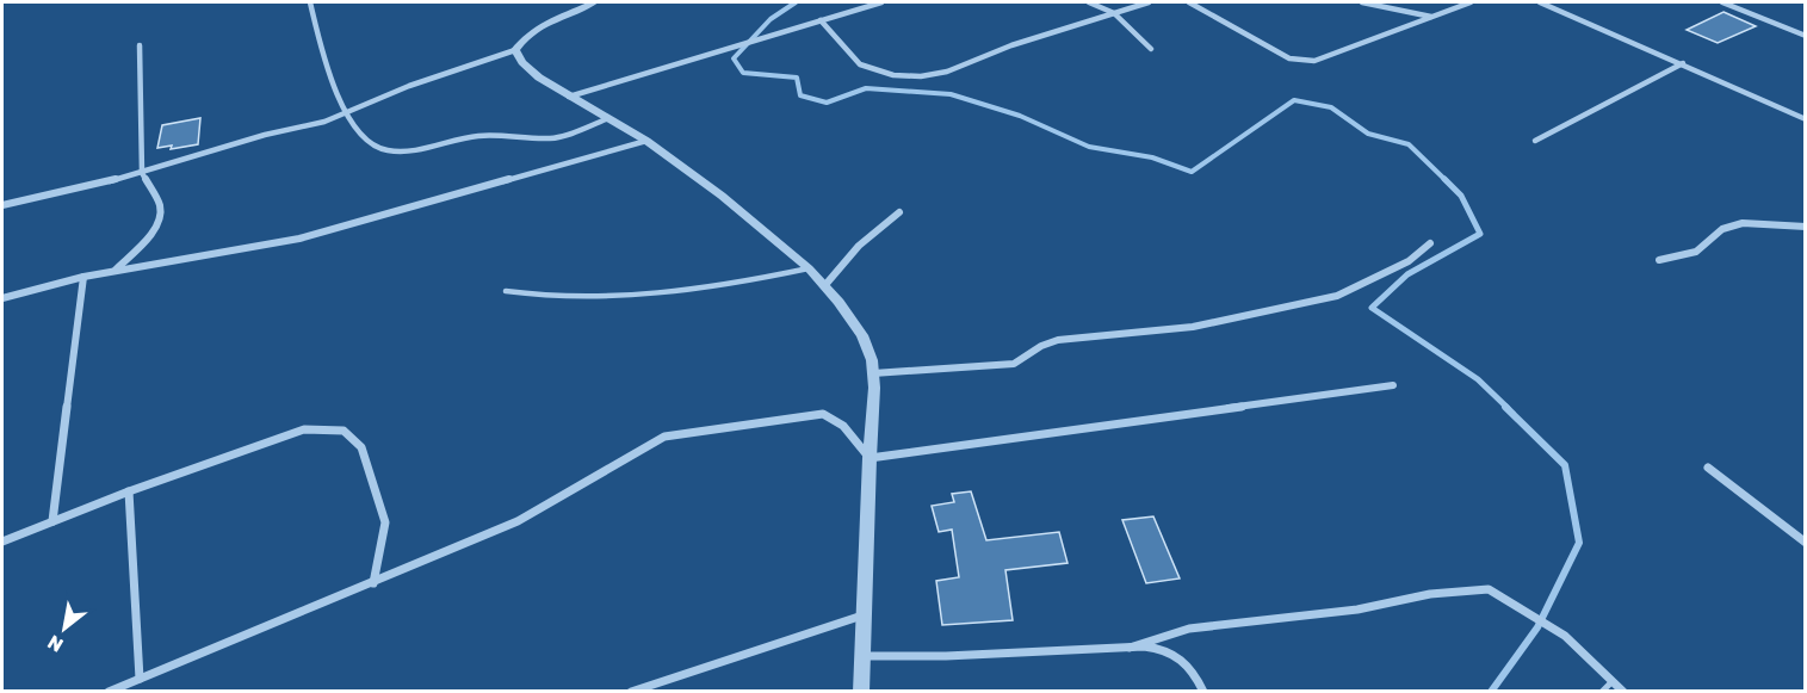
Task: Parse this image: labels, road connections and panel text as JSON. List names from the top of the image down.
{
  "north": "bottom left"
}
